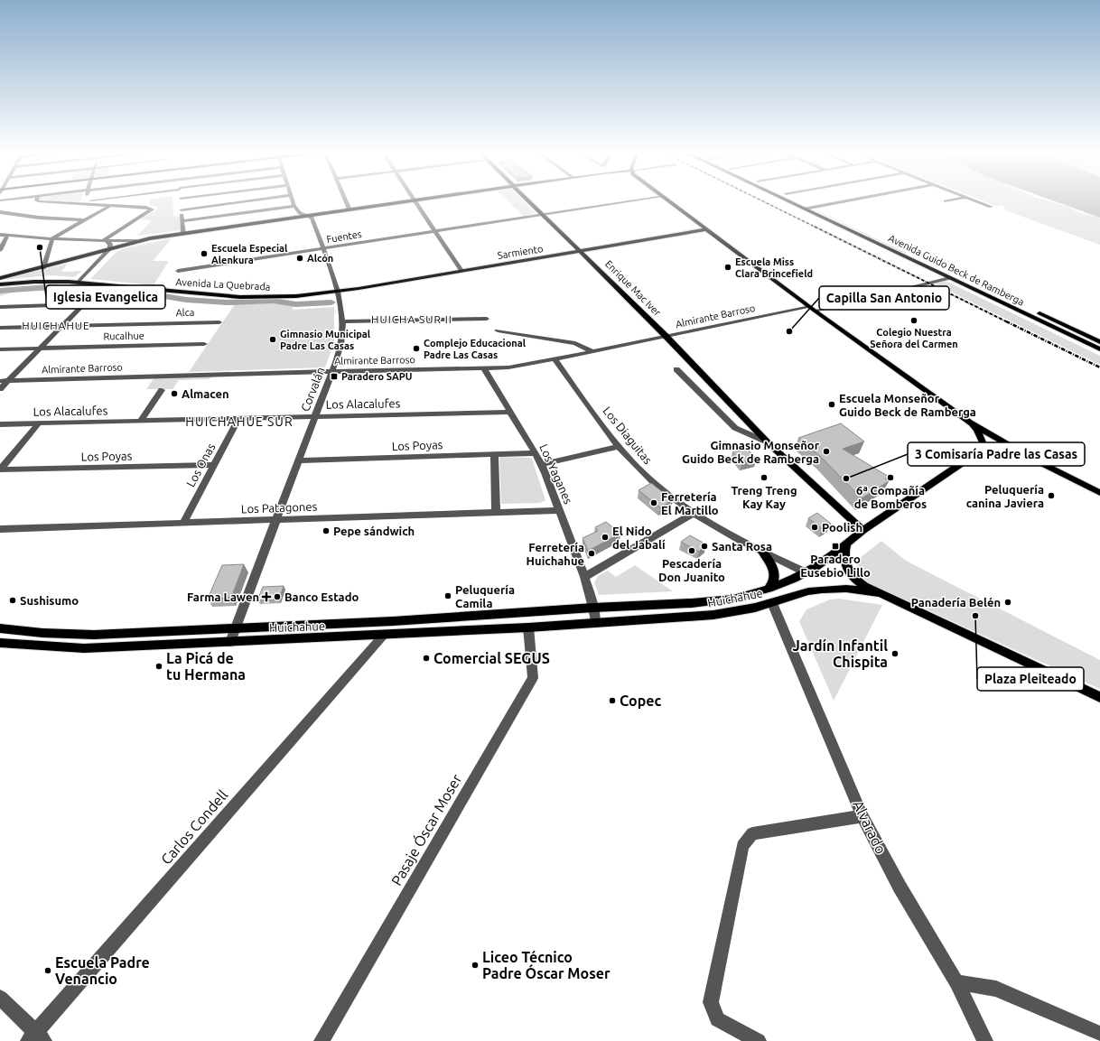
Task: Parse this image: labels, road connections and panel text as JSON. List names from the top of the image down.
{
  "streets": {
    "main road": [
      "Sarmiento",
      "Avenida Guido Beck de Ramberga",
      "Avenida La Quebrada",
      "Enrique Mac Iver",
      "Huichahue"
    ],
    "street": [
      "Fuentes",
      "Alca",
      "Almirante Barroso",
      "Rucalhue",
      "Corvalán",
      "Los Alacalufes",
      "Los Diaguitas",
      "Los Poyas",
      "Los Onas",
      "Los Yaganes",
      "Los Patagones",
      "Carlos Condell",
      "Alvarado",
      "Pasaje Óscar Moser"
    ]
  },
  "crossings": [
    ["Fuentes", "Enrique Mac Iver"],
    ["Fuentes", "Corvalán"],
    ["Sarmiento", "Avenida La Quebrada"],
    ["Sarmiento", "Enrique Mac Iver"],
    ["Sarmiento", "Corvalán"],
    ["Avenida La Quebrada", "Corvalán"],
    ["Enrique Mac Iver", "Almirante Barroso"],
    ["Enrique Mac Iver", "Huichahue"],
    ["Almirante Barroso", "Corvalán"],
    ["Almirante Barroso", "Los Diaguitas"],
    ["Almirante Barroso", "Los Yaganes"],
    ["Corvalán", "Los Alacalufes"],
    ["Corvalán", "Los Poyas"],
    ["Corvalán", "Los Patagones"],
    ["Corvalán", "Huichahue"],
    ["Los Alacalufes", "Los Onas"],
    ["Los Alacalufes", "Los Yaganes"],
    ["Los Diaguitas", "Huichahue"],
    ["Los Poyas", "Los Onas"],
    ["Los Poyas", "Los Yaganes"],
    ["Los Onas", "Los Patagones"],
    ["Los Yaganes", "Los Patagones"],
    ["Huichahue", "Carlos Condell"],
    ["Huichahue", "Alvarado"],
    ["Huichahue", "Pasaje Óscar Moser"]
  ],
  "districts": ["HUICHA SUR II", "HUICHAHUE", "HUICHAHUE SUR"],
  "places": {
    "other": [
      "Iglesia Evangelica",
      "Escuela Especial Alenkura",
      "Alcón",
      "Escuela Miss Clara Brincefield",
      "Colegio Nuestra Señora del Carmen",
      "Capilla San Antonio",
      "Gimnasio Municipal Padre Las Casas",
      "Complejo Educacional Padre Las Casas",
      "Almacen",
      "Escuela Monseñor Guido Beck de Ramberga",
      "Gimnasio Monseñor Guido Beck de Ramberga",
      "Treng Treng Kay Kay",
      "6ª Compañía de Bomberos",
      "3 Comisaría Padre las Casas",
      "Peluquería canina Javiera",
      "Ferretería El Martillo",
      "Poolish",
      "Pepe sándwich",
      "El Nido del Jabalí",
      "Santa Rosa",
      "Pescadería Don Juanito",
      "Ferretería Huichahue",
      "Peluquería Camila",
      "Banco Estado",
      "Sushisumo",
      "Panadería Belén",
      "Plaza Pleiteado",
      "Jardín Infantil Chispita",
      "Comercial SEGUS",
      "La Picá de tu Hermana",
      "Copec",
      "Liceo Técnico Padre Óscar Moser",
      "Escuela Padre Venancio"
    ],
    "transit": ["Paradero SAPU", "Paradero Eusebio Lillo"],
    "health": ["Farma Lawen"]
  }
}
